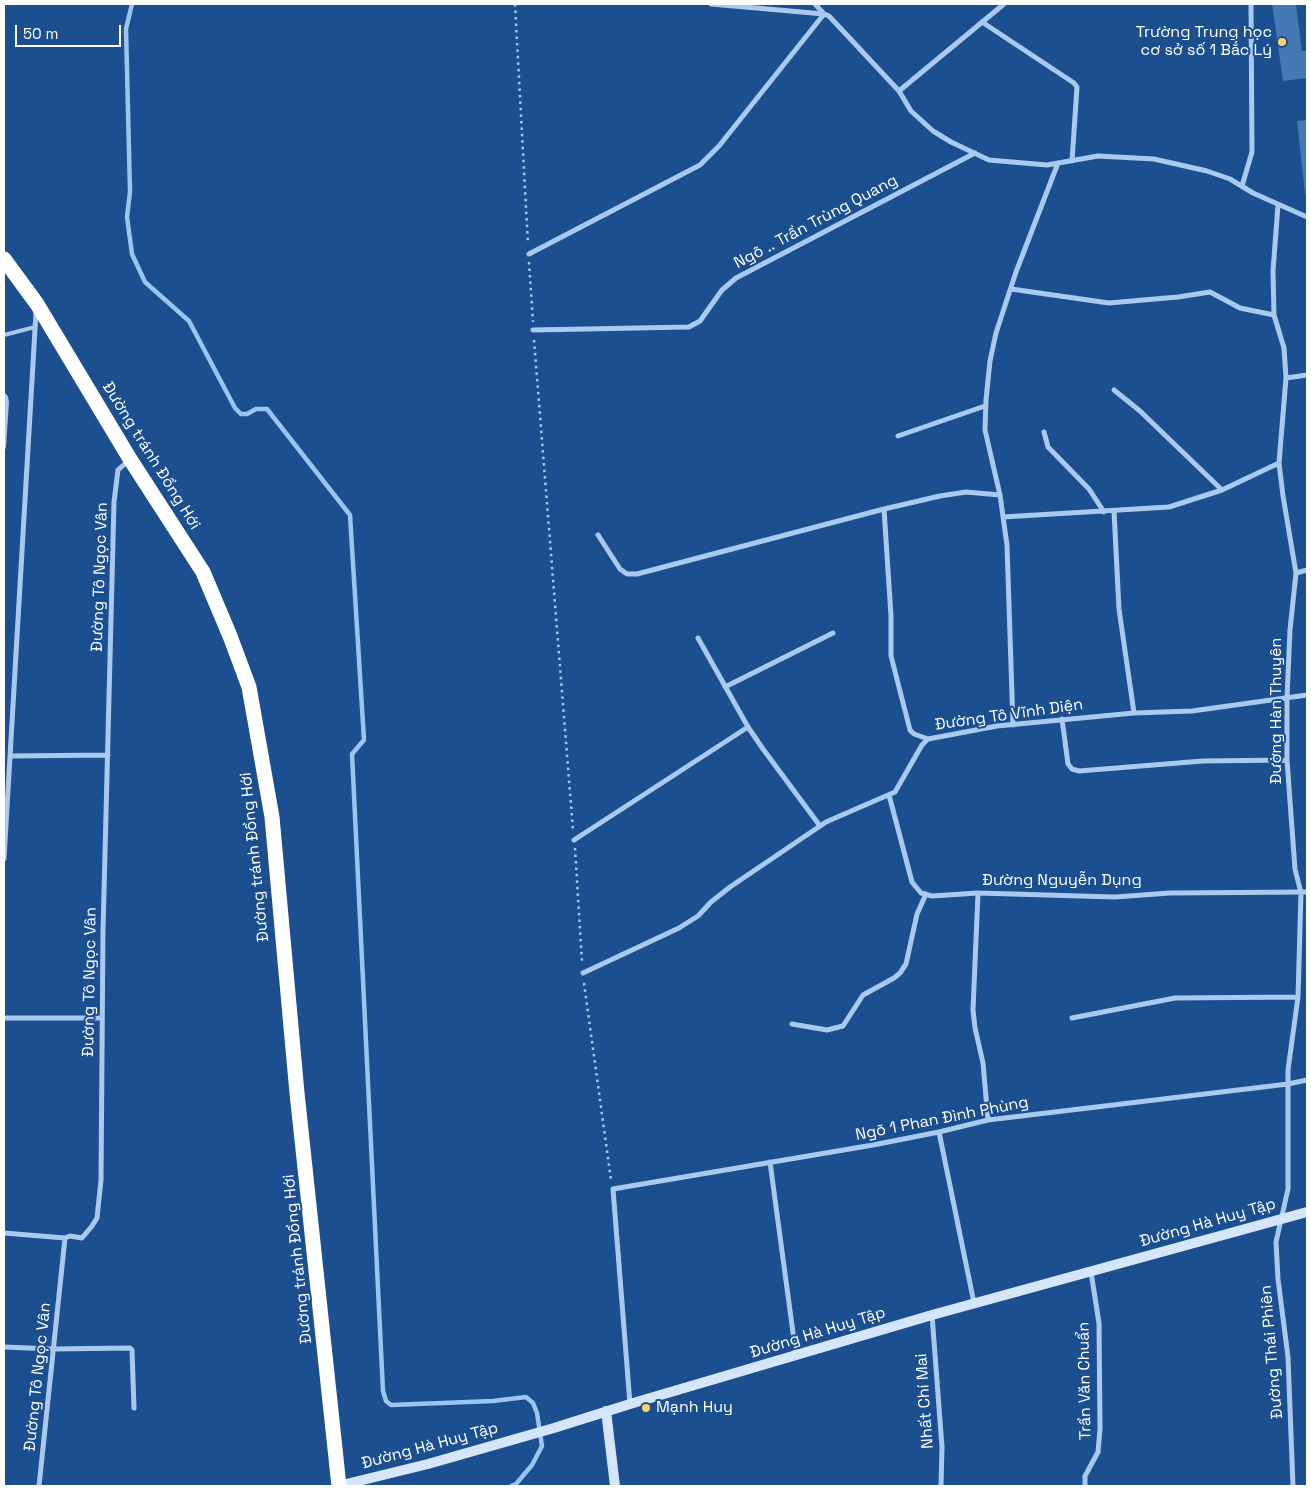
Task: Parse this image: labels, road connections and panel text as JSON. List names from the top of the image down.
{
  "streets": {
    "highway": ["Đường tránh Đồng Hới"],
    "main road": ["Đường Hà Huy Tập"],
    "street": [
      "Ngõ .. Trần Trùng Quang",
      "Đường Tô Ngọc Vân",
      "Đường Hàn Thuyên",
      "Đường Tô Vĩnh Diện",
      "Đường Nguyễn Dụng",
      "Ngõ 1 Phan Đình Phùng",
      "Đường Thái Phiên",
      "Trần Văn Chuẩn",
      "Nhất Chí Mai"
    ]
  },
  "crossings": [
    ["Đường tránh Đồng Hới", "Đường Tô Ngọc Vân"],
    ["Đường tránh Đồng Hới", "Đường Hà Huy Tập"],
    ["Đường Hàn Thuyên", "Đường Tô Vĩnh Diện"],
    ["Đường Hàn Thuyên", "Đường Nguyễn Dụng"],
    ["Đường Hàn Thuyên", "Ngõ 1 Phan Đình Phùng"],
    ["Đường Hàn Thuyên", "Đường Hà Huy Tập"],
    ["Đường Hàn Thuyên", "Đường Thái Phiên"],
    ["Đường Hà Huy Tập", "Đường Thái Phiên"],
    ["Đường Hà Huy Tập", "Trần Văn Chuẩn"],
    ["Đường Hà Huy Tập", "Nhất Chí Mai"]
  ],
  "places": ["Trường Trung học cơ sở số 1 Bắc Lý", "Mạnh Huy"],
  "scale_bar": "50 m"
}
